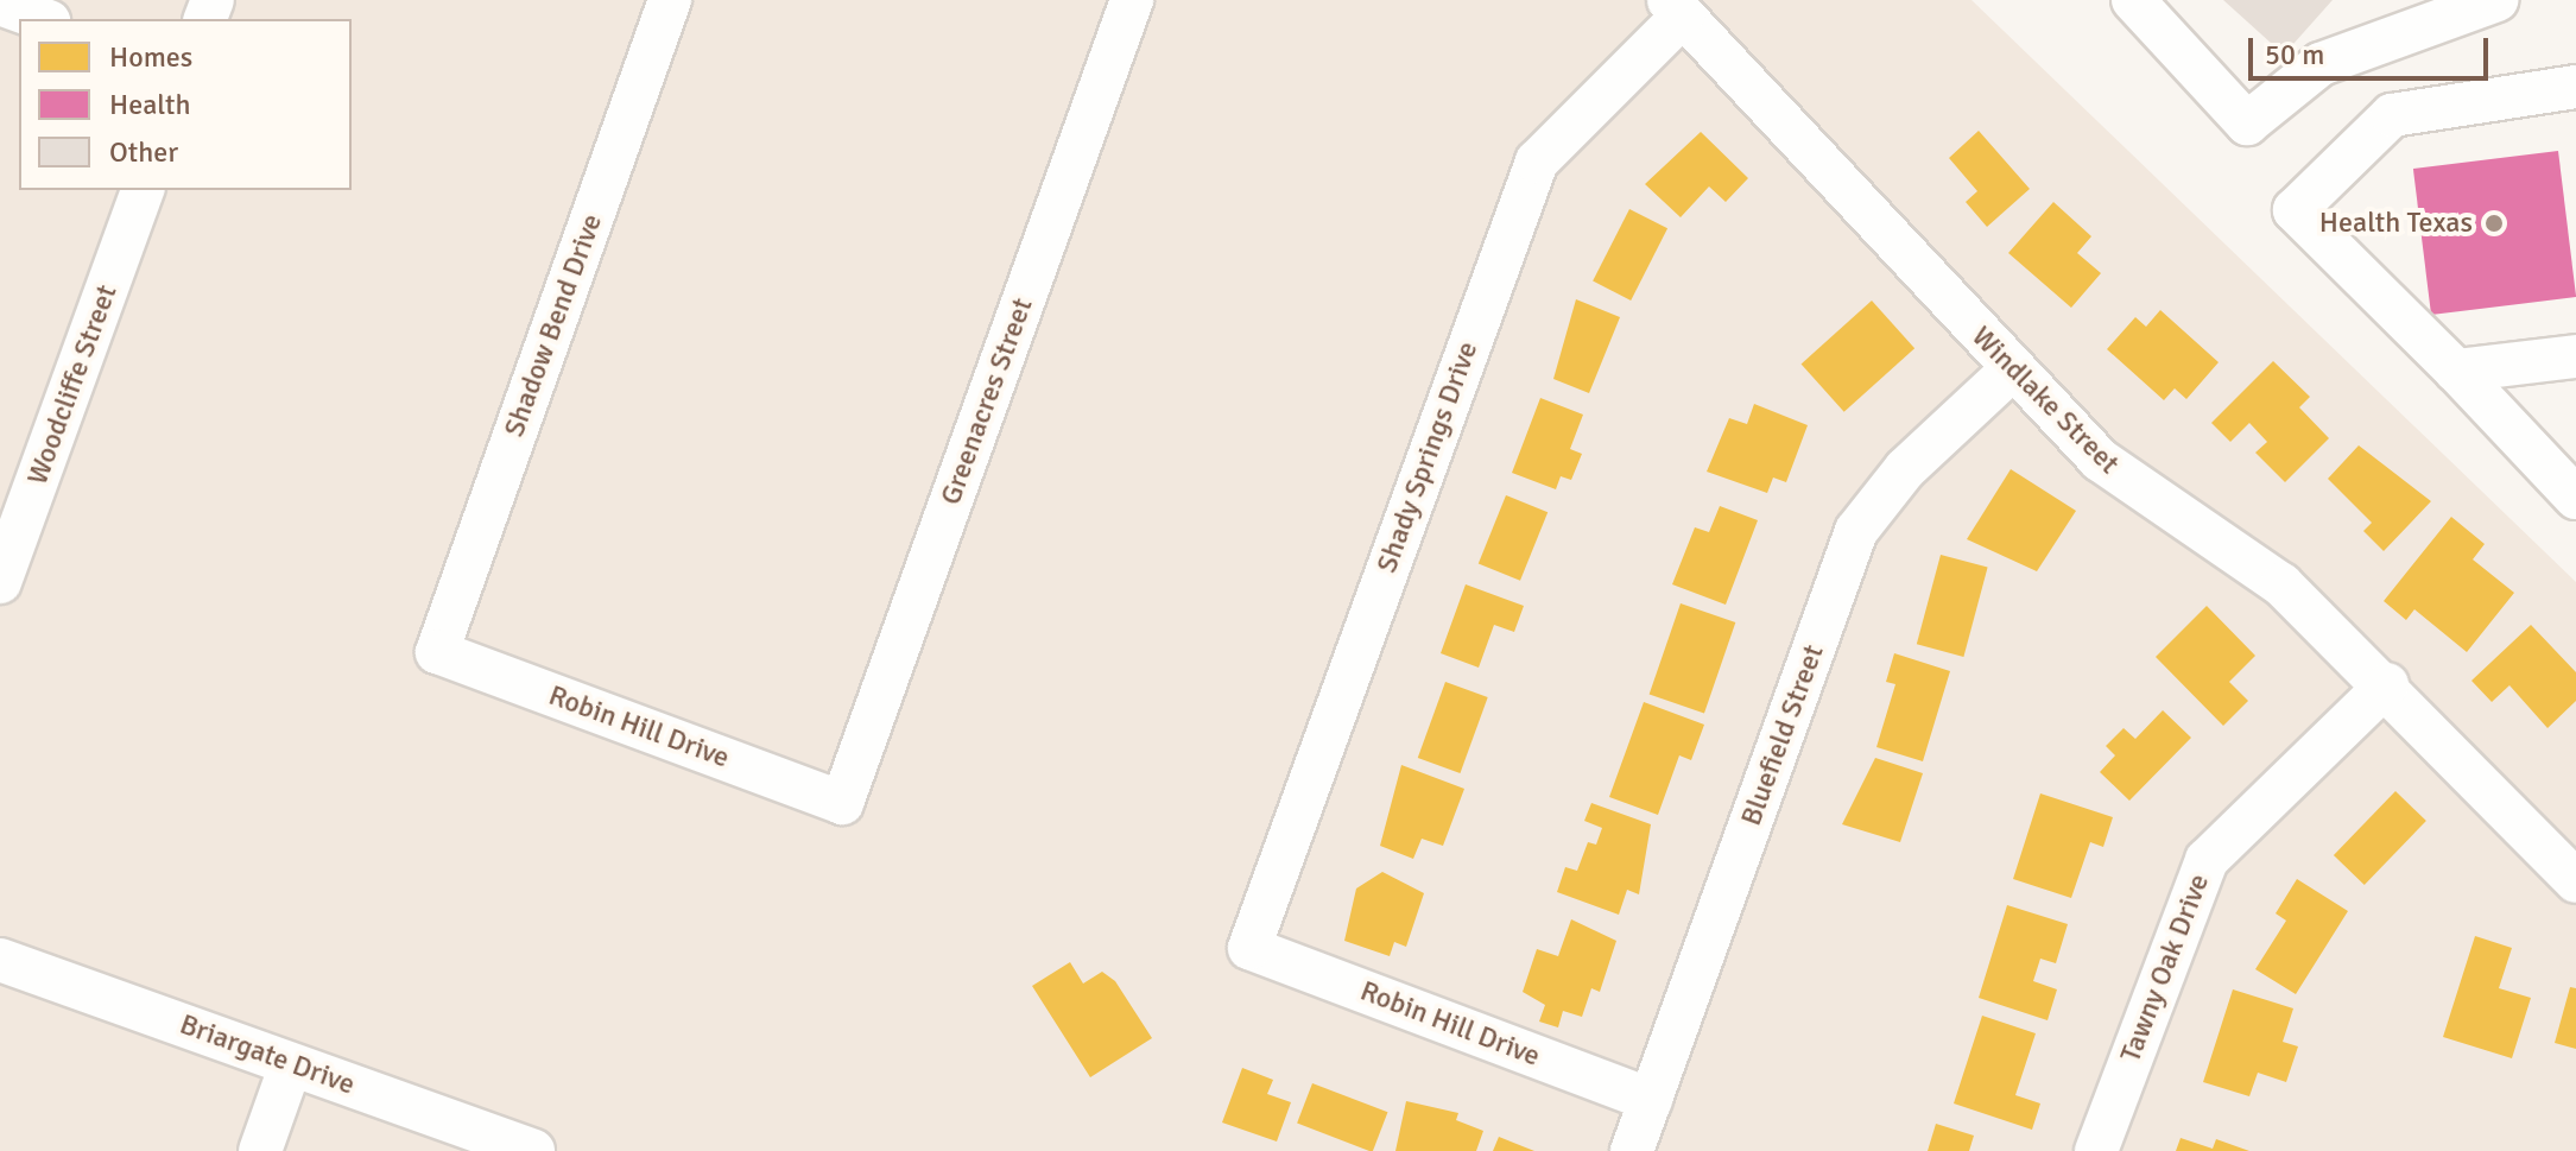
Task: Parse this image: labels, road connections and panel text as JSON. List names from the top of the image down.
{
  "streets": {
    "street": [
      "Shadow Bend Drive",
      "Woodcliffe Street",
      "Windlake Street",
      "Greenacres Street",
      "Shady Springs Drive",
      "Robin Hill Drive",
      "Bluefield Street",
      "Tawny Oak Drive",
      "Briargate Drive"
    ]
  },
  "crossings": [
    ["Shadow Bend Drive", "Robin Hill Drive"],
    ["Windlake Street", "Shady Springs Drive"],
    ["Windlake Street", "Bluefield Street"],
    ["Windlake Street", "Tawny Oak Drive"],
    ["Greenacres Street", "Robin Hill Drive"],
    ["Shady Springs Drive", "Robin Hill Drive"],
    ["Robin Hill Drive", "Bluefield Street"]
  ],
  "places": ["Health Texas"],
  "legend": ["Homes", "Health", "Other"],
  "scale_bar": "50 m"
}
